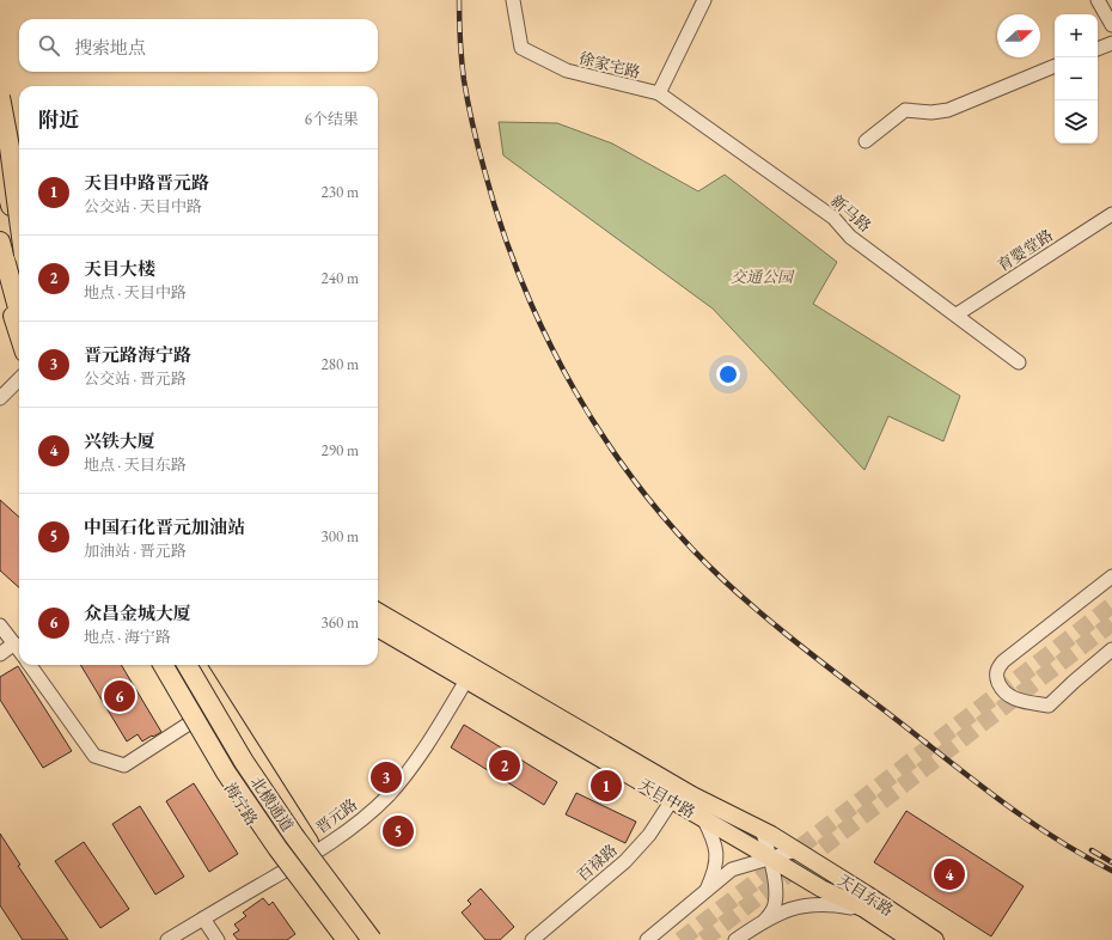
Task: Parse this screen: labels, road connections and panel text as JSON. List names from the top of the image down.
{
  "streets": {
    "highway": ["北横通道"],
    "main road": ["天目中路", "海宁路", "天目东路"],
    "street": [
      "徐家宅路",
      "新马路",
      "育婴堂路",
      "晋元路",
      "百禄路"
    ]
  },
  "crossings": [
    ["徐家宅路", "新马路"],
    ["新马路", "育婴堂路"],
    ["天目中路", "晋元路"],
    ["天目中路", "百禄路"],
    ["天目中路", "天目东路"],
    ["海宁路", "晋元路"]
  ],
  "parks": ["交通公园"],
  "north": "right",
  "page": {
    "map_buttons": ["+", "−"],
    "search": "搜索地点",
    "heading": ["附近", "6个结果"],
    "list": [
      {
        "mark": "1",
        "name": "天目中路晋元路",
        "note": "公交站 · 天目中路",
        "value": "230 m"
      },
      {
        "mark": "2",
        "name": "天目大楼",
        "note": "地点 · 天目中路",
        "value": "240 m"
      },
      {
        "mark": "3",
        "name": "晋元路海宁路",
        "note": "公交站 · 晋元路",
        "value": "280 m"
      },
      {
        "mark": "4",
        "name": "兴铁大厦",
        "note": "地点 · 天目东路",
        "value": "290 m"
      },
      {
        "mark": "5",
        "name": "中国石化晋元加油站",
        "note": "加油站 · 晋元路",
        "value": "300 m"
      },
      {
        "mark": "6",
        "name": "众昌金城大厦",
        "note": "地点 · 海宁路",
        "value": "360 m"
      }
    ],
    "pins": [
      "6",
      "2",
      "3",
      "1",
      "5",
      "4"
    ]
  }
}
